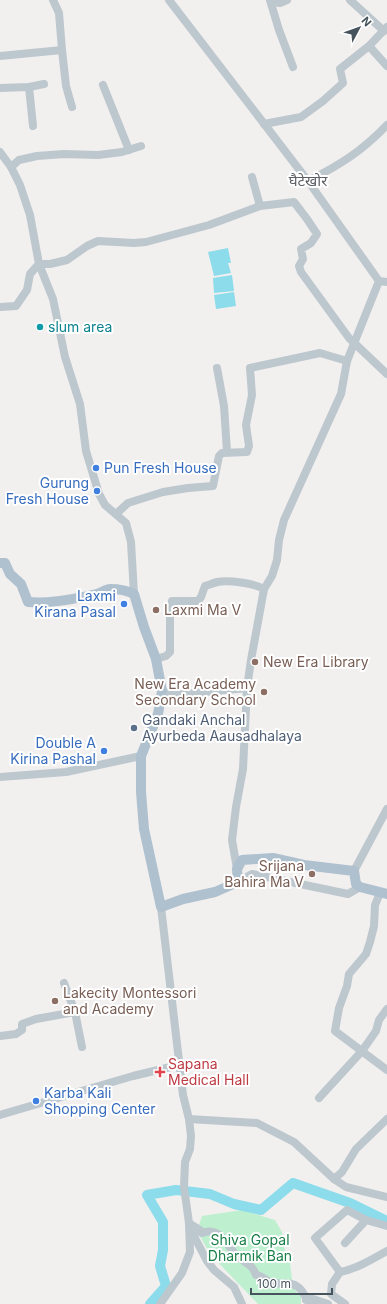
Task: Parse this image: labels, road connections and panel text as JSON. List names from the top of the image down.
{
  "districts": ["घैटेखोर"],
  "parks": ["Shiva Gopal Dharmik Ban"],
  "places": {
    "other": [
      "slum area",
      "Pun Fresh House",
      "Gurung Fresh House",
      "Laxmi Kirana Pasal",
      "Laxmi Ma V",
      "New Era Library",
      "New Era Academy Secondary School",
      "Gandaki Anchal Ayurbeda Aausadhalaya",
      "Double A Kirina Pashal",
      "Srijana Bahira Ma V",
      "Lakecity Montessori and Academy",
      "Karba Kali Shopping Center"
    ],
    "health": ["Sapana Medical Hall"]
  },
  "scale_bar": "100 m",
  "north": "top right"
}
